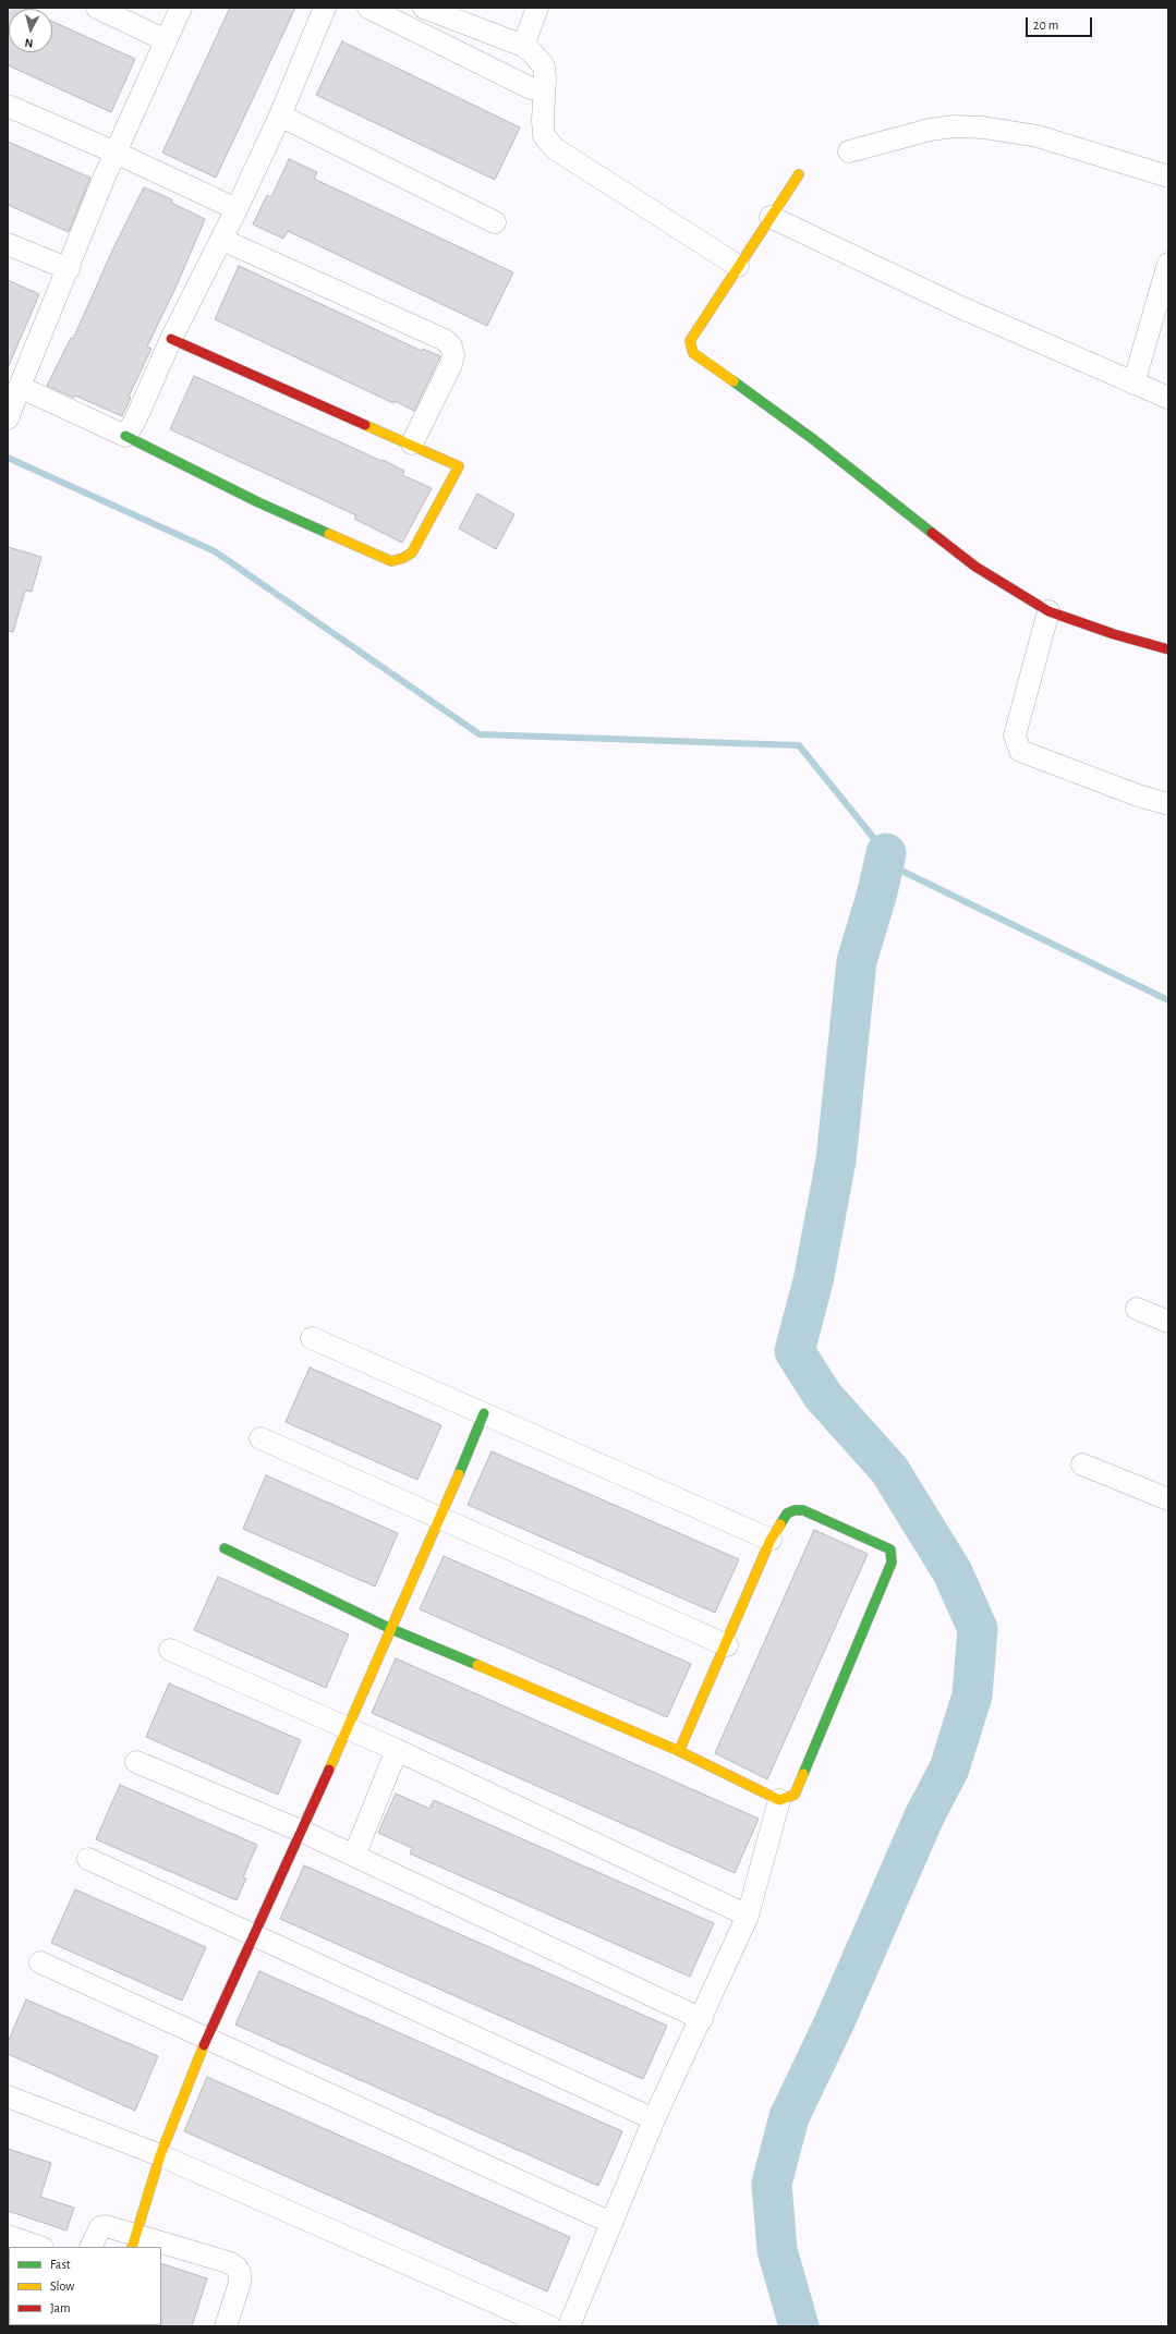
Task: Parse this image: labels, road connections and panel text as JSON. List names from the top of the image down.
{
  "legend": ["Fast", "Slow", "Jam"],
  "scale_bar": "20 m",
  "north": "bottom"
}
